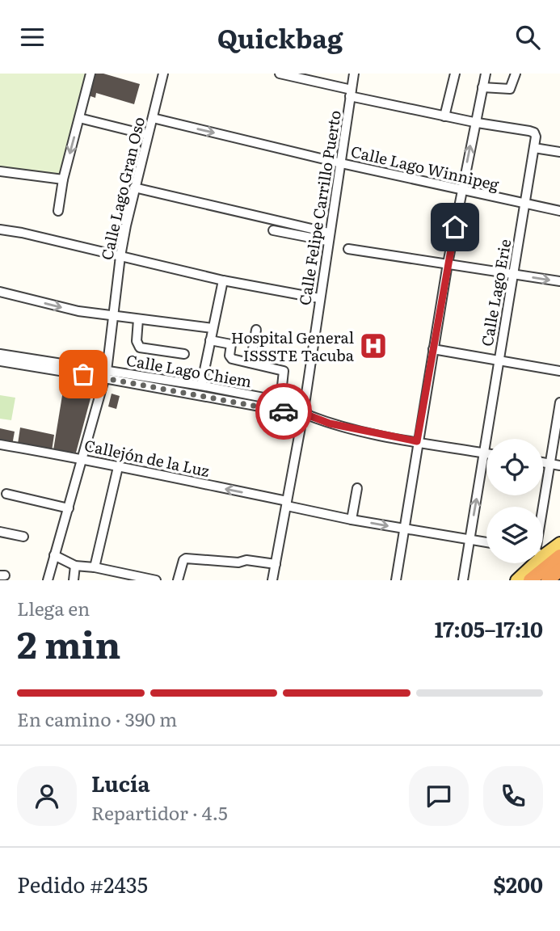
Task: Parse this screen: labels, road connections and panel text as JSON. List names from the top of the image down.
{
  "streets": {
    "street": [
      "Calle Lago Winnipeg",
      "Calle Lago Gran Oso",
      "Calle Felipe Carrillo Puerto",
      "Calle Lago Erie",
      "Calle Lago Chiem",
      "Callejón de la Luz"
    ]
  },
  "crossings": [
    ["Calle Lago Winnipeg", "Calle Lago Gran Oso"],
    ["Calle Lago Winnipeg", "Calle Felipe Carrillo Puerto"],
    ["Calle Lago Winnipeg", "Calle Lago Erie"],
    ["Calle Lago Gran Oso", "Calle Lago Chiem"],
    ["Calle Lago Gran Oso", "Callejón de la Luz"],
    ["Calle Felipe Carrillo Puerto", "Calle Lago Chiem"],
    ["Calle Felipe Carrillo Puerto", "Callejón de la Luz"],
    ["Calle Lago Erie", "Callejón de la Luz"]
  ],
  "places": {
    "hospital": ["Hospital General ISSSTE Tacuba"]
  },
  "page": {
    "header": "Quickbag",
    "heading": ["2 min", "Llega en", "17:05–17:10"],
    "panel": [
      "Lucía",
      "Repartidor · 4.5",
      "Pedido #2435",
      "$200"
    ],
    "bar": "En camino · 390 m"
  }
}
